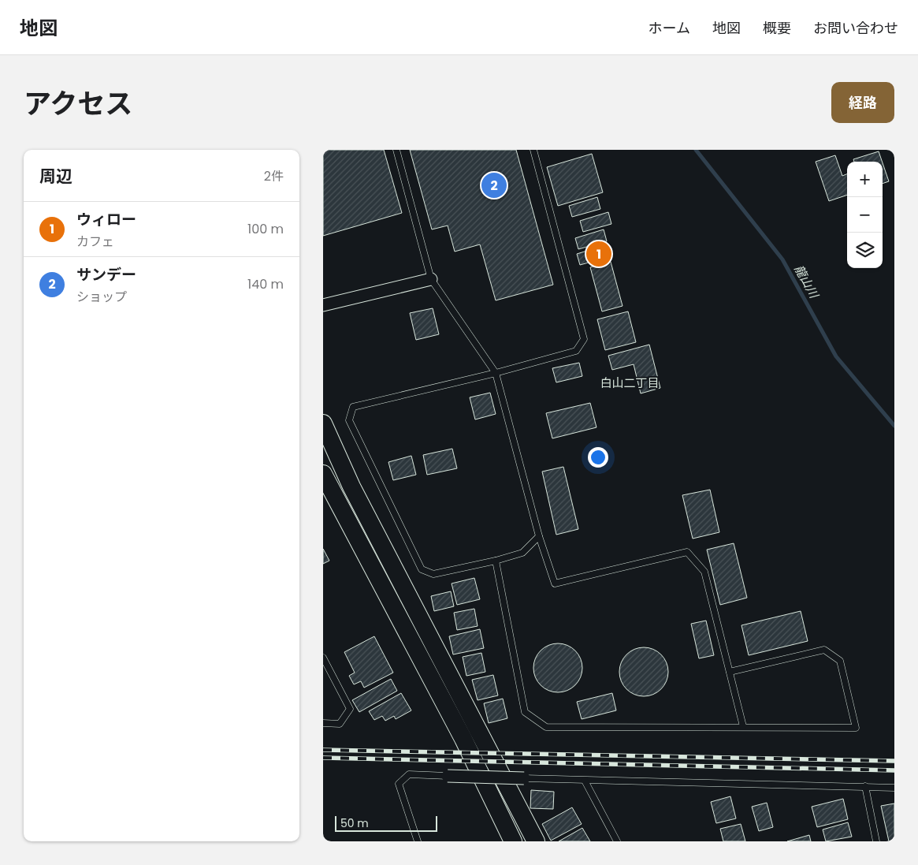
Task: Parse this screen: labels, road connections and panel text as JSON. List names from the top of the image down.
{
  "districts": ["白山二丁目"],
  "water": ["龍山川"],
  "scale_bar": "50 m",
  "page": {
    "header": "地図",
    "nav": [
      "ホーム",
      "地図",
      "概要",
      "お問い合わせ"
    ],
    "title": "アクセス",
    "buttons": "経路",
    "heading": ["周辺", "2件"],
    "map_buttons": ["+", "−"],
    "pins": ["2", "1"],
    "list": [
      {
        "mark": "1",
        "name": "ウィロー",
        "note": "カフェ",
        "value": "100 m"
      },
      {
        "mark": "2",
        "name": "サンデー",
        "note": "ショップ",
        "value": "140 m"
      }
    ],
    "scale": "50 m"
  }
}
